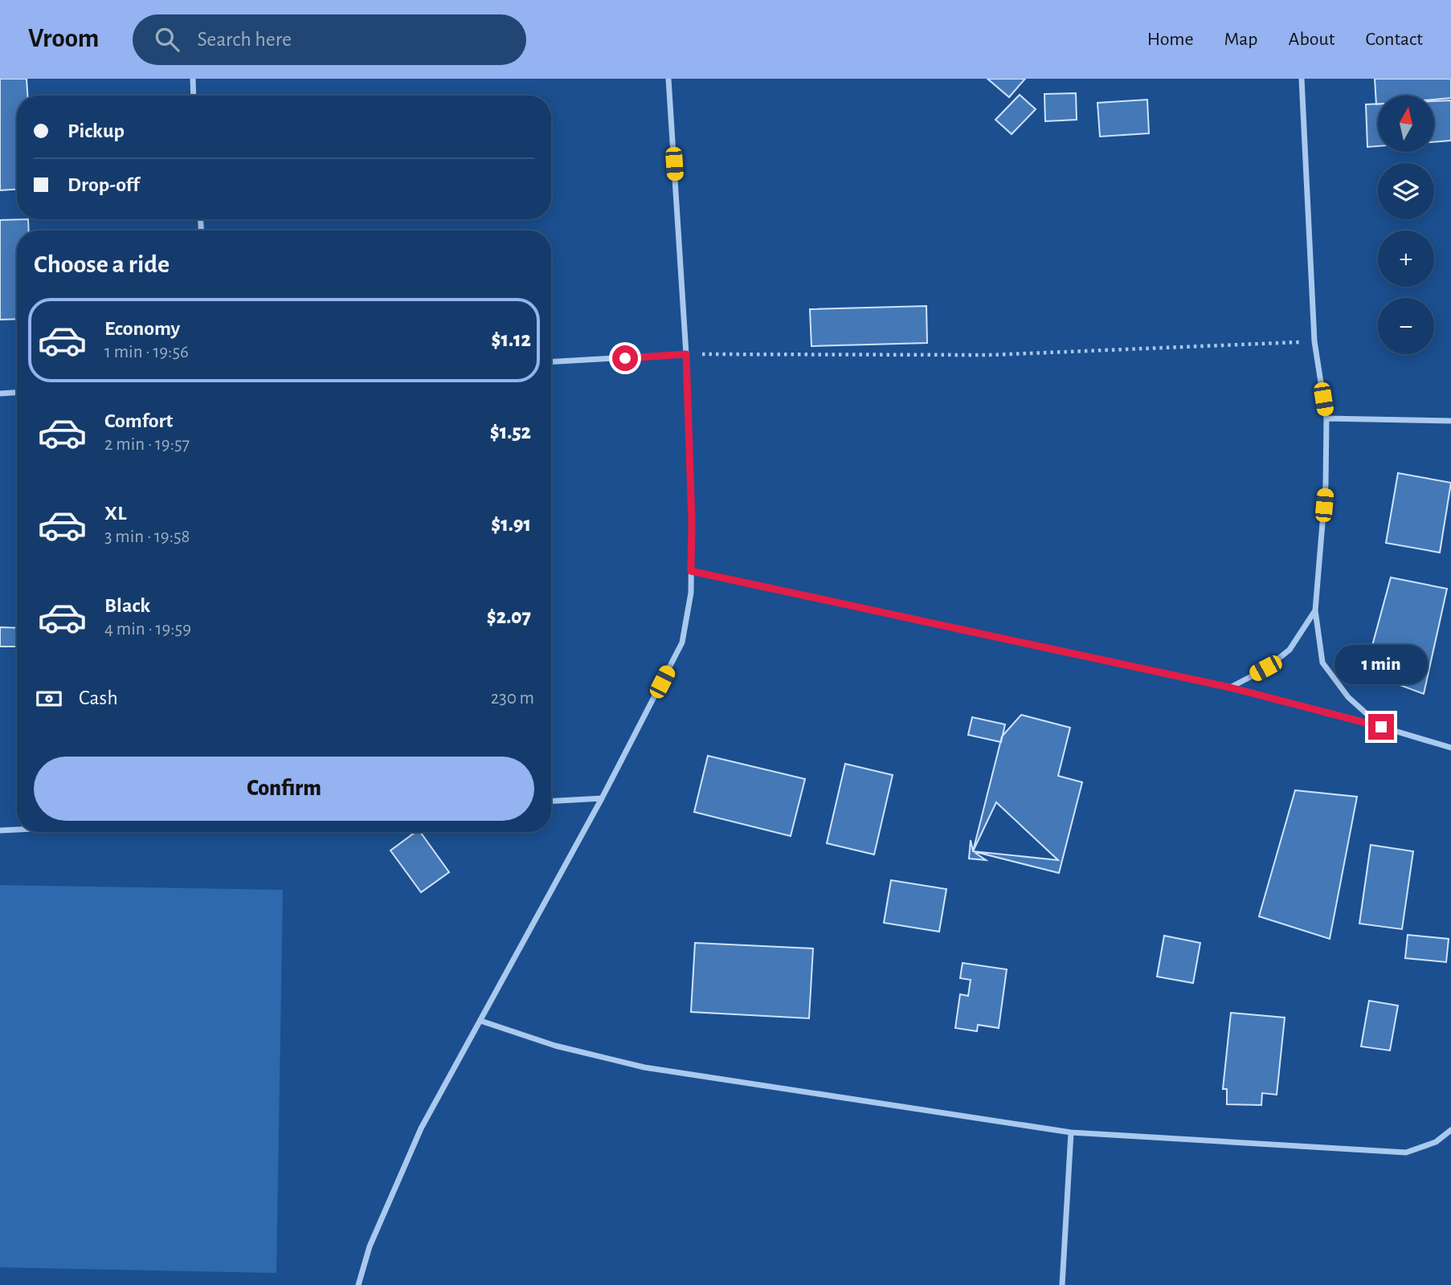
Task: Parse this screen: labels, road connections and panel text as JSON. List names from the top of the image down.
{
  "north": "top",
  "page": {
    "header": "Vroom",
    "search": "Search here",
    "nav": [
      "Home",
      "Map",
      "About",
      "Contact"
    ],
    "map_buttons": ["+", "−"],
    "banner": ["Pickup", "Drop-off"],
    "heading": "Choose a ride",
    "list": [
      {
        "name": "Economy",
        "note": "1 min · 19:56",
        "value": "$1.12"
      },
      {
        "name": "Comfort",
        "note": "2 min · 19:57",
        "value": "$1.52"
      },
      {
        "name": "XL",
        "note": "3 min · 19:58",
        "value": "$1.91"
      },
      {
        "name": "Black",
        "note": "4 min · 19:59",
        "value": "$2.07"
      }
    ],
    "bubble": "1 min",
    "pay": ["Cash", "230 m"],
    "buttons": "Confirm"
  }
}
